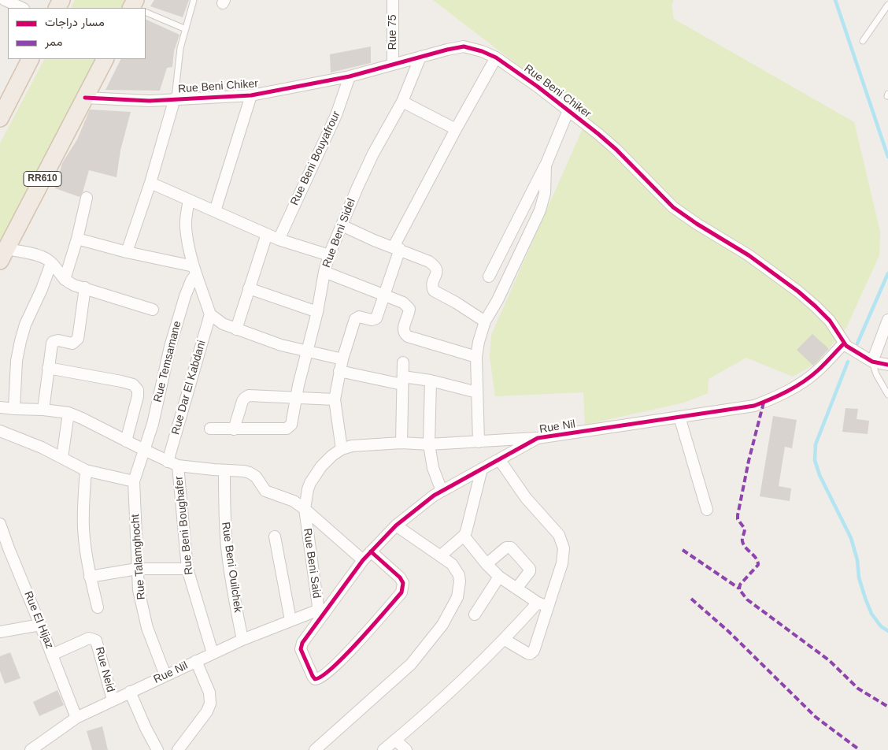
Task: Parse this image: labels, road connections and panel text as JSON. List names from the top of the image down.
{
  "streets": {
    "main road": ["RR610"],
    "street": [
      "Rue 75",
      "Rue Beni Chiker",
      "Rue Beni Bouyafrour",
      "Rue Beni Sidel",
      "Rue Temsamane",
      "Rue Dar El Kabdani",
      "Rue Nil",
      "Rue Beni Boughafer",
      "Rue Talamghocht",
      "Rue Beni Said",
      "Rue Beni Ouilchek",
      "Rue El Hijaz",
      "Rue Neid"
    ]
  },
  "crossings": [
    ["Rue 75", "Rue Beni Chiker"],
    ["Rue Beni Chiker", "Rue Beni Bouyafrour"],
    ["Rue Beni Chiker", "RR610"],
    ["Rue Beni Chiker", "Rue Beni Sidel"],
    ["Rue Beni Chiker", "Rue Nil"],
    ["Rue Temsamane", "Rue Talamghocht"],
    ["Rue Dar El Kabdani", "Rue Beni Boughafer"],
    ["Rue Nil", "Rue Beni Boughafer"],
    ["Rue Nil", "Rue Talamghocht"],
    ["Rue Nil", "Rue Beni Said"],
    ["Rue Nil", "Rue Beni Ouilchek"],
    ["Rue Nil", "Rue El Hijaz"],
    ["Rue Nil", "Rue Neid"],
    ["Rue El Hijaz", "Rue Neid"]
  ],
  "legend": ["مسار دراجات", "ممر"]
}
